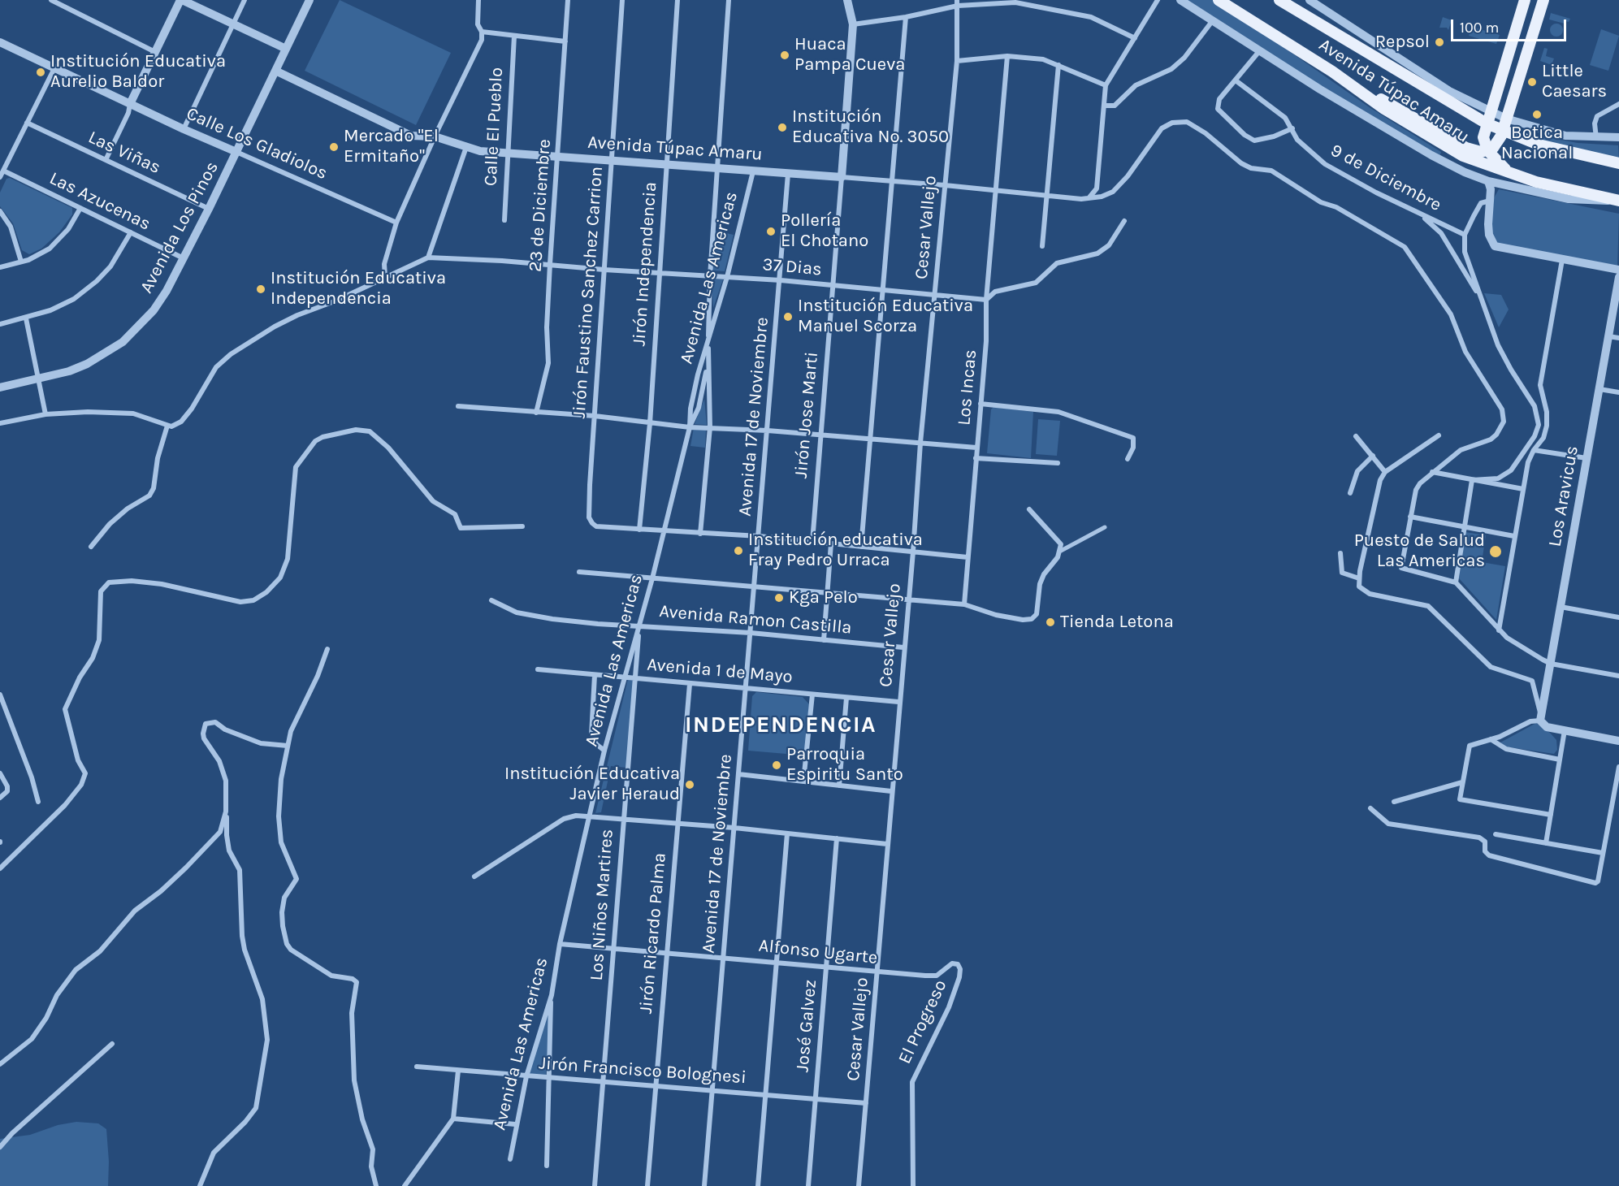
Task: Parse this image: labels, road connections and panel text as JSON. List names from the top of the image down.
{
  "streets": {
    "main road": ["Avenida Túpac Amaru"],
    "street": [
      "Calle El Pueblo",
      "Calle Los Gladiolos",
      "Las Viñas",
      "9 de Diciembre",
      "Las Azucenas",
      "23 de Diciembre",
      "Avenida Los Pinos",
      "Cesar Vallejo",
      "Jirón Independencia",
      "37 Dias",
      "Avenida Las Americas",
      "Jirón Faustino Sanchez Carrion",
      "Los Incas",
      "Jirón Jose Marti",
      "Avenida 17 de Noviembre",
      "Los Aravicus",
      "Avenida Ramon Castilla",
      "Avenida 1 de Mayo",
      "Los Niños Martires",
      "Jirón Ricardo Palma",
      "Alfonso Ugarte",
      "El Progreso",
      "José Galvez",
      "Jirón Francisco Bolognesi"
    ]
  },
  "crossings": [
    ["Avenida Túpac Amaru", "Calle El Pueblo"],
    ["Avenida Túpac Amaru", "23 de Diciembre"],
    ["Avenida Túpac Amaru", "Avenida Los Pinos"],
    ["Avenida Túpac Amaru", "Cesar Vallejo"],
    ["Avenida Túpac Amaru", "Jirón Independencia"],
    ["Avenida Túpac Amaru", "Avenida Las Americas"],
    ["Avenida Túpac Amaru", "Jirón Faustino Sanchez Carrion"],
    ["Avenida Túpac Amaru", "Los Incas"],
    ["Avenida Túpac Amaru", "Jirón Jose Marti"],
    ["Avenida Túpac Amaru", "Avenida 17 de Noviembre"],
    ["Calle Los Gladiolos", "Avenida Los Pinos"],
    ["Las Viñas", "Avenida Los Pinos"],
    ["Las Azucenas", "Avenida Los Pinos"],
    ["23 de Diciembre", "37 Dias"],
    ["Cesar Vallejo", "37 Dias"],
    ["Cesar Vallejo", "Avenida Ramon Castilla"],
    ["Cesar Vallejo", "Avenida 1 de Mayo"],
    ["Cesar Vallejo", "Alfonso Ugarte"],
    ["Cesar Vallejo", "Jirón Francisco Bolognesi"],
    ["Jirón Independencia", "37 Dias"],
    ["Jirón Independencia", "Jirón Faustino Sanchez Carrion"],
    ["37 Dias", "Avenida Las Americas"],
    ["37 Dias", "Jirón Faustino Sanchez Carrion"],
    ["37 Dias", "Los Incas"],
    ["37 Dias", "Jirón Jose Marti"],
    ["37 Dias", "Avenida 17 de Noviembre"],
    ["Avenida Las Americas", "Avenida Ramon Castilla"],
    ["Avenida Las Americas", "Avenida 1 de Mayo"],
    ["Avenida Las Americas", "Los Niños Martires"],
    ["Avenida Las Americas", "Alfonso Ugarte"],
    ["Avenida Las Americas", "Jirón Francisco Bolognesi"],
    ["Avenida 17 de Noviembre", "Avenida Ramon Castilla"],
    ["Avenida 17 de Noviembre", "Avenida 1 de Mayo"],
    ["Avenida 17 de Noviembre", "Alfonso Ugarte"],
    ["Avenida 17 de Noviembre", "Jirón Francisco Bolognesi"],
    ["Avenida Ramon Castilla", "Los Niños Martires"],
    ["Avenida 1 de Mayo", "Los Niños Martires"],
    ["Avenida 1 de Mayo", "Jirón Ricardo Palma"],
    ["Los Niños Martires", "Alfonso Ugarte"],
    ["Los Niños Martires", "Jirón Francisco Bolognesi"],
    ["Jirón Ricardo Palma", "Alfonso Ugarte"],
    ["Jirón Ricardo Palma", "Jirón Francisco Bolognesi"],
    ["Alfonso Ugarte", "El Progreso"],
    ["Alfonso Ugarte", "José Galvez"],
    ["José Galvez", "Jirón Francisco Bolognesi"]
  ],
  "districts": ["INDEPENDENCIA"],
  "places": [
    "Repsol",
    "Huaca Pampa Cueva",
    "Institución Educativa Aurelio Baldor",
    "Little Caesars",
    "Botica Nacional",
    "Institución Educativa No. 3050",
    "Mercado \"El Ermitaño\"",
    "Pollería El Chotano",
    "Institución Educativa Independencia",
    "Institución Educativa Manuel Scorza",
    "Institución educativa Fray Pedro Urraca",
    "Puesto de Salud Las Americas",
    "Kga Pelo",
    "Tienda Letona",
    "Parroquia Espiritu Santo",
    "Institución Educativa Javier Heraud"
  ],
  "scale_bar": "100 m"
}
